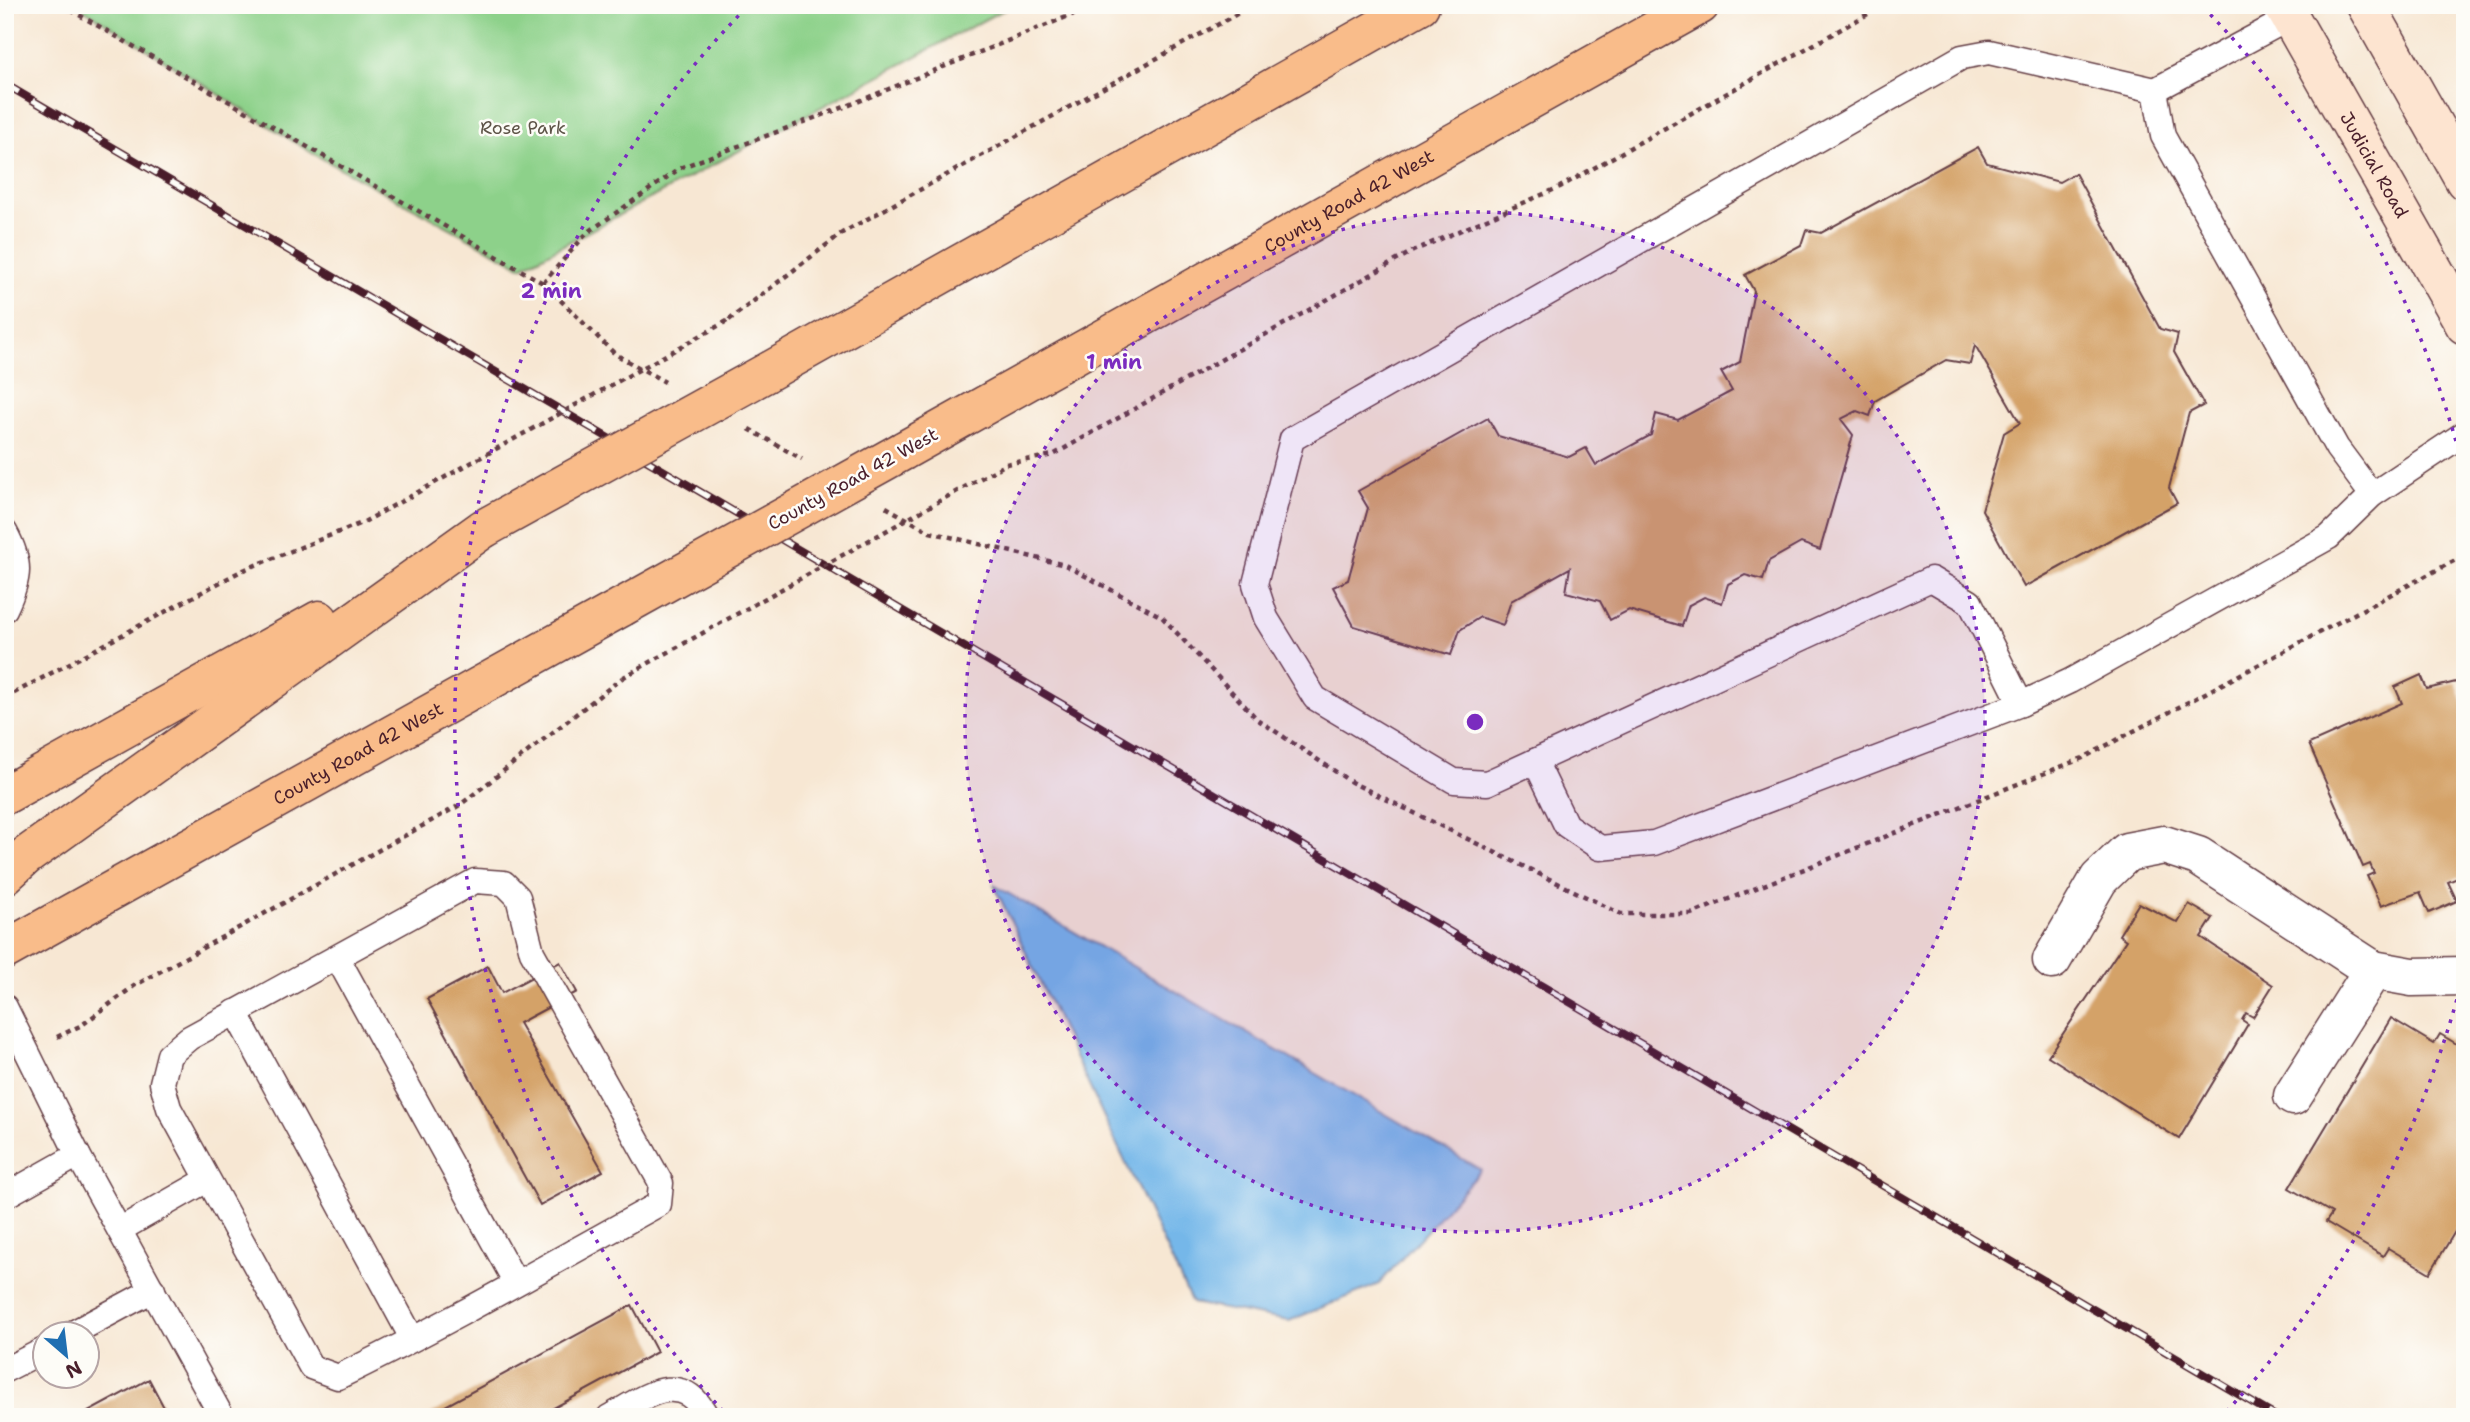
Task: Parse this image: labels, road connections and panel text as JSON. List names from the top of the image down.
{
  "streets": {
    "highway": ["County Road 42 West"],
    "street": ["Judicial Road"]
  },
  "parks": ["Rose Park"],
  "north": "bottom right",
  "rings": ["2 min", "1 min"]
}
